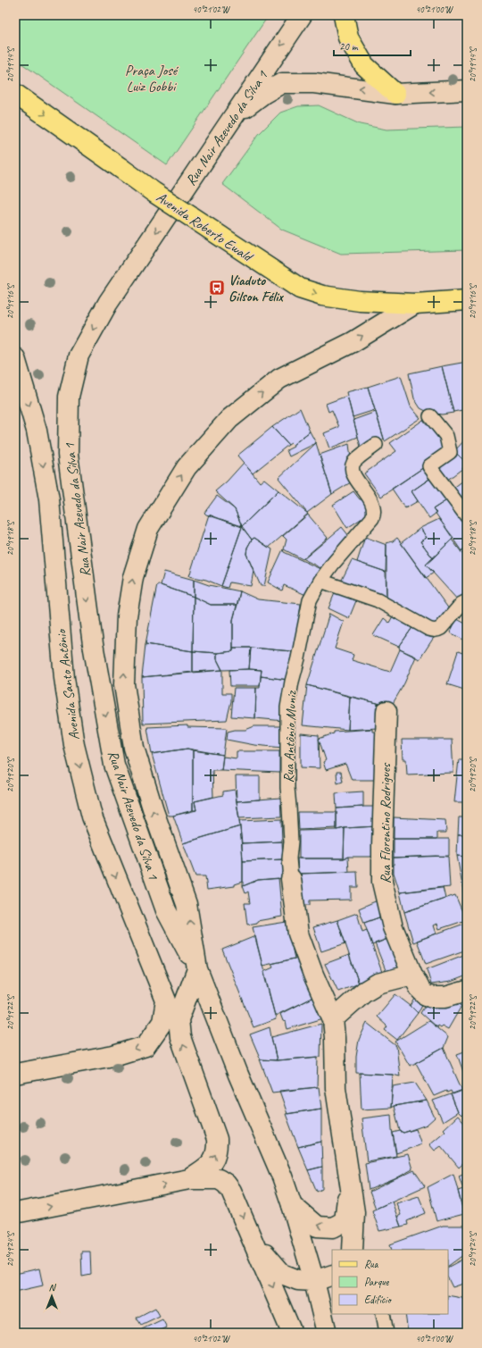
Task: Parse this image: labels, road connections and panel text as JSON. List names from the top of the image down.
{
  "streets": {
    "main road": [
      "Rua Nair Azevedo da Silva 1",
      "Avenida Roberto Ewald",
      "Avenida Santo Antônio",
      "Rua Antônio Muniz",
      "Rua Florentino Rodrigues"
    ]
  },
  "one_way": ["Rua Nair Azevedo da Silva 1", "Avenida Roberto Ewald"],
  "parks": ["Praça José Luiz Gobbi"],
  "places": {
    "bus stop": ["Viaduto Gilson Félix"]
  },
  "legend": ["Rua", "Parque", "Edifício"],
  "scale_bar": "20 m",
  "north": "top",
  "coordinates": [
    "40°21'02\"W",
    "40°21'00\"W",
    "20°19'14\"S",
    "20°19'16\"S",
    "20°19'18\"S",
    "20°19'20\"S",
    "20°19'22\"S",
    "20°19'24\"S"
  ]
}
